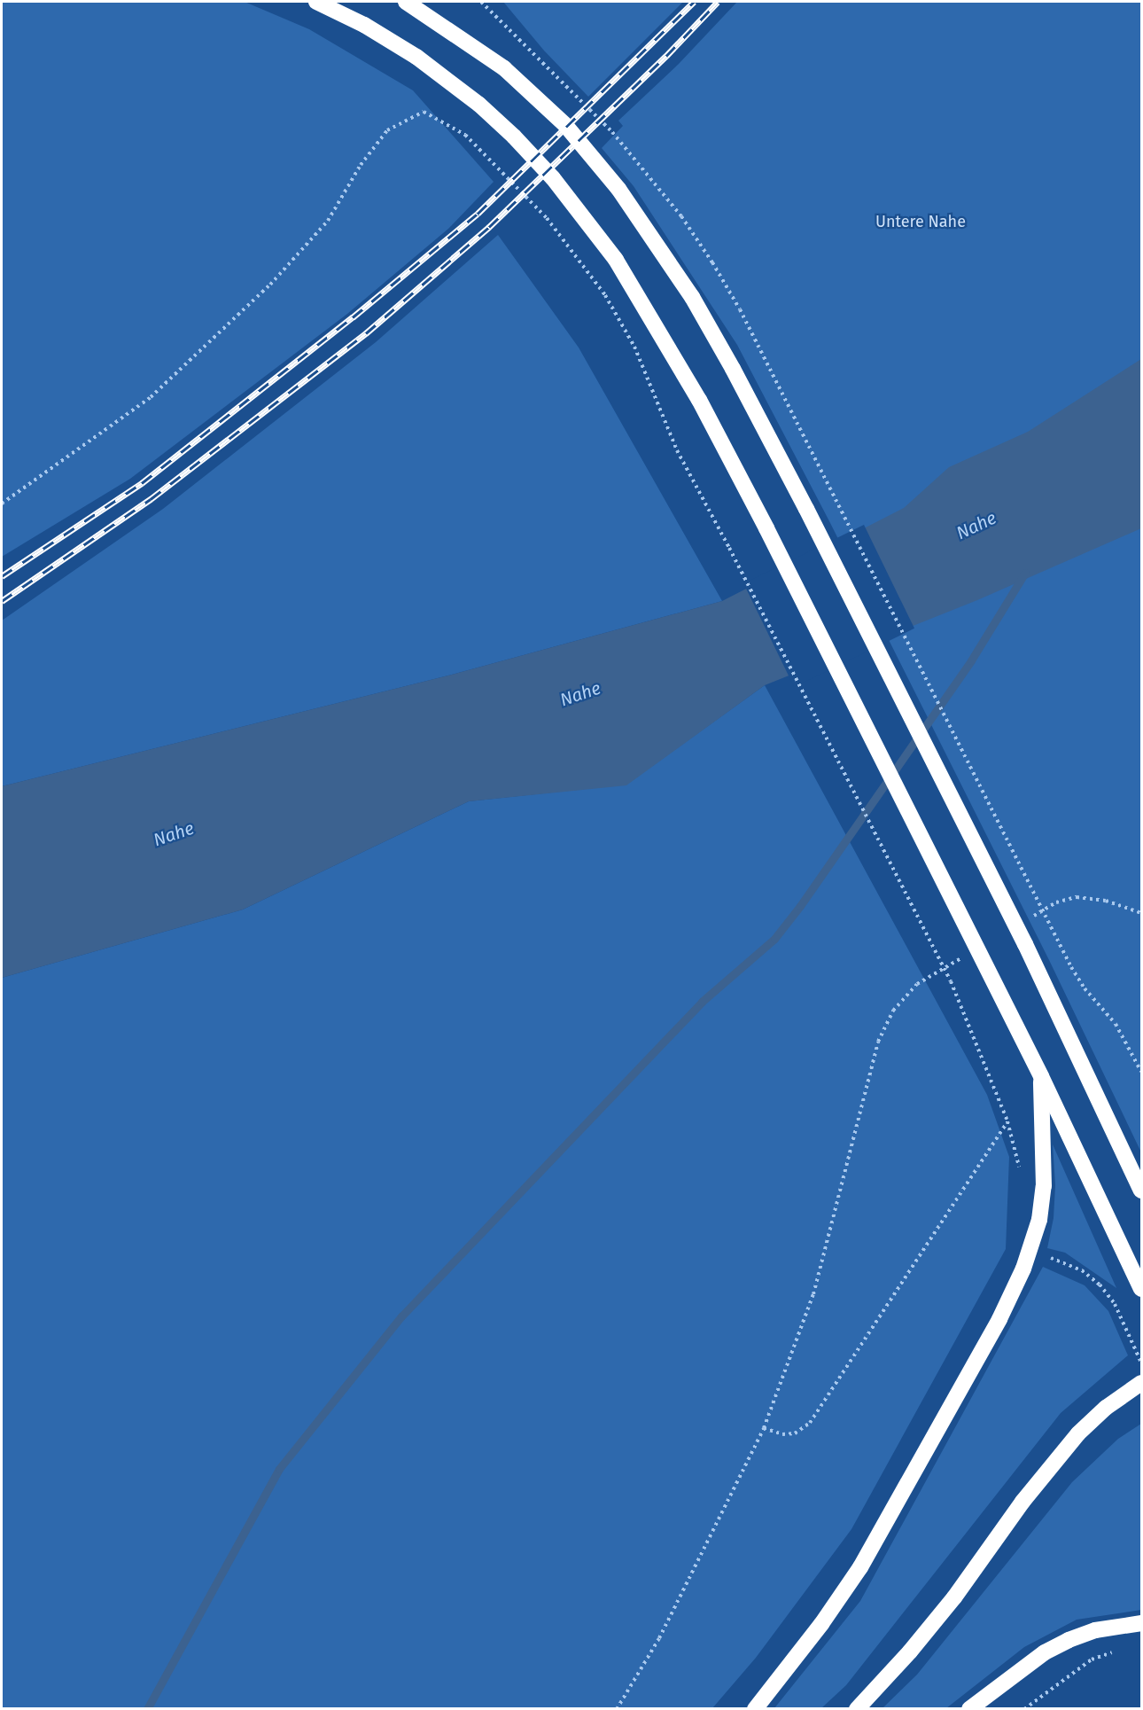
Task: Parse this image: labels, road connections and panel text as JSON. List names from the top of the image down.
{
  "water": ["Nahe"],
  "parks": ["Untere Nahe"]
}
